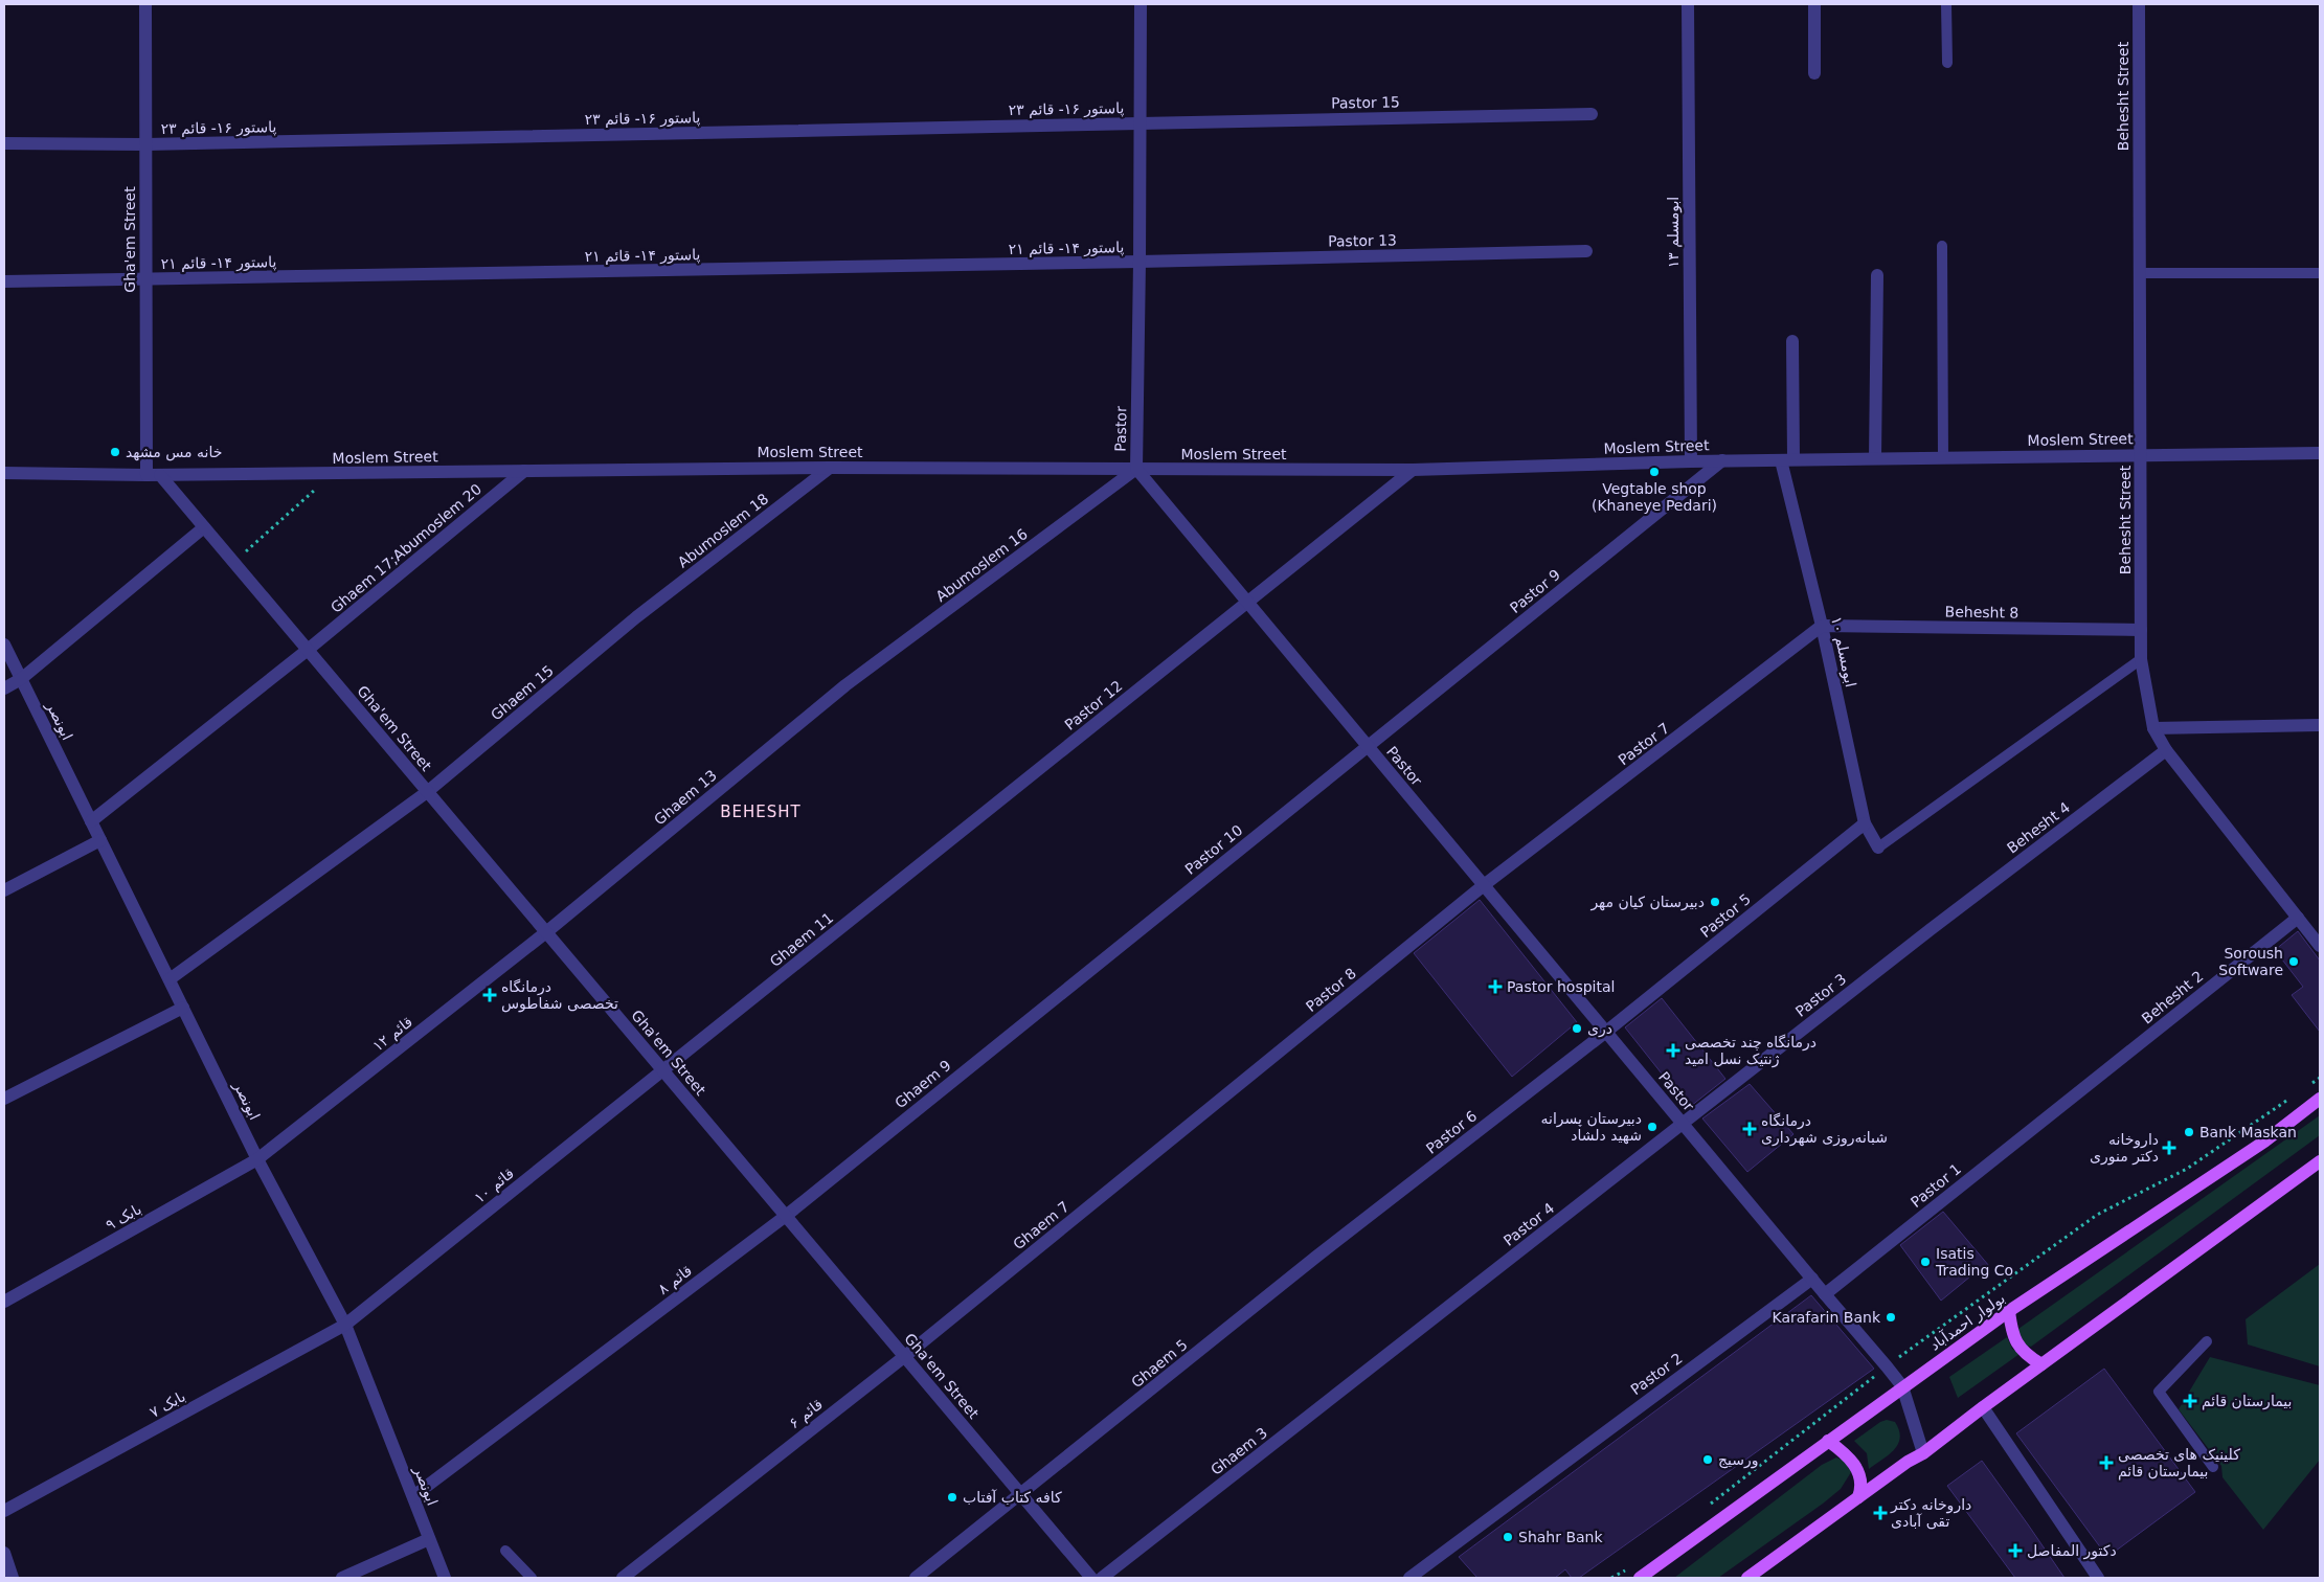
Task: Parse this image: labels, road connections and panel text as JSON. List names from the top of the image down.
{
  "streets": {
    "main road": ["بولوار احمدآباد"],
    "street": [
      "Behesht Street",
      "Pastor 15",
      "پاستور ۱۶- قائم ۲۳",
      "ابومسلم ۱۳",
      "Gha'em Street",
      "Pastor 13",
      "پاستور ۱۴- قائم ۲۱",
      "Pastor",
      "Moslem Street",
      "Abumoslem 18",
      "Ghaem 17;Abumoslem 20",
      "Abumoslem 16",
      "Pastor 9",
      "Behesht 8",
      "ابومسلم ۱۰",
      "Ghaem 15",
      "Pastor 12",
      "ابونصر",
      "Pastor 7",
      "Ghaem 13",
      "Behesht 4",
      "Pastor 10",
      "Pastor 5",
      "Ghaem 11",
      "Pastor 8",
      "Pastor 3",
      "Behesht 2",
      "قائم ۱۲",
      "Ghaem 9",
      "Pastor 6",
      "قائم ۱۰",
      "Pastor 1",
      "بابک ۹",
      "Pastor 4",
      "Ghaem 7",
      "قائم ۸",
      "Ghaem 5",
      "Pastor 2",
      "بابک ۷",
      "قائم ۶",
      "Ghaem 3"
    ]
  },
  "crossings": [
    ["Behesht Street", "Moslem Street"],
    ["Behesht Street", "Behesht 8"],
    ["Behesht Street", "Behesht 4"],
    ["Behesht Street", "Behesht 2"],
    ["Pastor 15", "پاستور ۱۶- قائم ۲۳"],
    ["Pastor 15", "Pastor"],
    ["پاستور ۱۶- قائم ۲۳", "Gha'em Street"],
    ["پاستور ۱۶- قائم ۲۳", "Pastor"],
    ["ابومسلم ۱۳", "Moslem Street"],
    ["Gha'em Street", "پاستور ۱۴- قائم ۲۱"],
    ["Gha'em Street", "Moslem Street"],
    ["Gha'em Street", "Ghaem 17;Abumoslem 20"],
    ["Gha'em Street", "Ghaem 15"],
    ["Gha'em Street", "Ghaem 13"],
    ["Gha'em Street", "Ghaem 11"],
    ["Gha'em Street", "قائم ۱۲"],
    ["Gha'em Street", "Ghaem 9"],
    ["Gha'em Street", "قائم ۱۰"],
    ["Gha'em Street", "Ghaem 7"],
    ["Gha'em Street", "قائم ۸"],
    ["Gha'em Street", "Ghaem 5"],
    ["Gha'em Street", "قائم ۶"],
    ["Pastor 13", "پاستور ۱۴- قائم ۲۱"],
    ["Pastor 13", "Pastor"],
    ["پاستور ۱۴- قائم ۲۱", "Pastor"],
    ["Pastor", "Moslem Street"],
    ["Pastor", "Abumoslem 16"],
    ["Pastor", "Pastor 9"],
    ["Pastor", "Pastor 12"],
    ["Pastor", "Pastor 7"],
    ["Pastor", "Pastor 10"],
    ["Pastor", "Pastor 5"],
    ["Pastor", "Pastor 8"],
    ["Pastor", "Pastor 3"],
    ["Pastor", "Pastor 6"],
    ["Pastor", "Pastor 1"],
    ["Pastor", "Pastor 4"],
    ["Pastor", "بولوار احمدآباد"],
    ["Pastor", "Pastor 2"],
    ["Moslem Street", "Abumoslem 18"],
    ["Moslem Street", "Ghaem 17;Abumoslem 20"],
    ["Moslem Street", "Abumoslem 16"],
    ["Moslem Street", "Pastor 9"],
    ["Moslem Street", "ابومسلم ۱۰"],
    ["Moslem Street", "Pastor 12"],
    ["Abumoslem 18", "Ghaem 15"],
    ["Ghaem 17;Abumoslem 20", "ابونصر"],
    ["Abumoslem 16", "Ghaem 13"],
    ["Pastor 9", "Pastor 10"],
    ["Behesht 8", "ابومسلم ۱۰"],
    ["Behesht 8", "Pastor 7"],
    ["ابومسلم ۱۰", "Pastor 7"],
    ["ابومسلم ۱۰", "Pastor 5"],
    ["Ghaem 15", "ابونصر"],
    ["Pastor 12", "Ghaem 11"],
    ["ابونصر", "قائم ۱۲"],
    ["ابونصر", "قائم ۱۰"],
    ["ابونصر", "بابک ۹"],
    ["ابونصر", "قائم ۸"],
    ["ابونصر", "بابک ۷"],
    ["Pastor 7", "Pastor 8"],
    ["Ghaem 13", "قائم ۱۲"],
    ["Behesht 4", "Pastor 3"],
    ["Pastor 10", "Ghaem 9"],
    ["Pastor 5", "Pastor 6"],
    ["Ghaem 11", "قائم ۱۰"],
    ["Pastor 8", "Ghaem 7"],
    ["Pastor 3", "Pastor 4"],
    ["Behesht 2", "Pastor 1"],
    ["قائم ۱۲", "بابک ۹"],
    ["Ghaem 9", "قائم ۸"],
    ["Pastor 6", "Ghaem 5"],
    ["قائم ۱۰", "بابک ۷"],
    ["Pastor 4", "Ghaem 3"],
    ["Ghaem 7", "قائم ۶"]
  ],
  "districts": ["BEHESHT"],
  "places": {
    "other": [
      "خانه مس مشهد",
      "Vegtable shop (Khaneye Pedari)",
      "دبیرستان کیان مهر",
      "Soroush Software",
      "دری",
      "دبیرستان پسرانه شهید دلشاد",
      "Bank Maskan",
      "Isatis Trading Co",
      "Karafarin Bank",
      "ورسیج",
      "کافه کتاب آفتاب",
      "Shahr Bank"
    ],
    "health": [
      "Pastor hospital",
      "درمانگاه تخصصی شفاطوس",
      "درمانگاه چند تخصصی ژنتیک نسل امید",
      "درمانگاه شبانه‌روزی شهرداری",
      "داروخانه دکتر منوری",
      "بیمارستان قائم",
      "کلینیک های تخصصی بیمارستان قائم",
      "داروخانه دکتر تقی آبادی",
      "دكتور المفاصل"
    ]
  }
}
